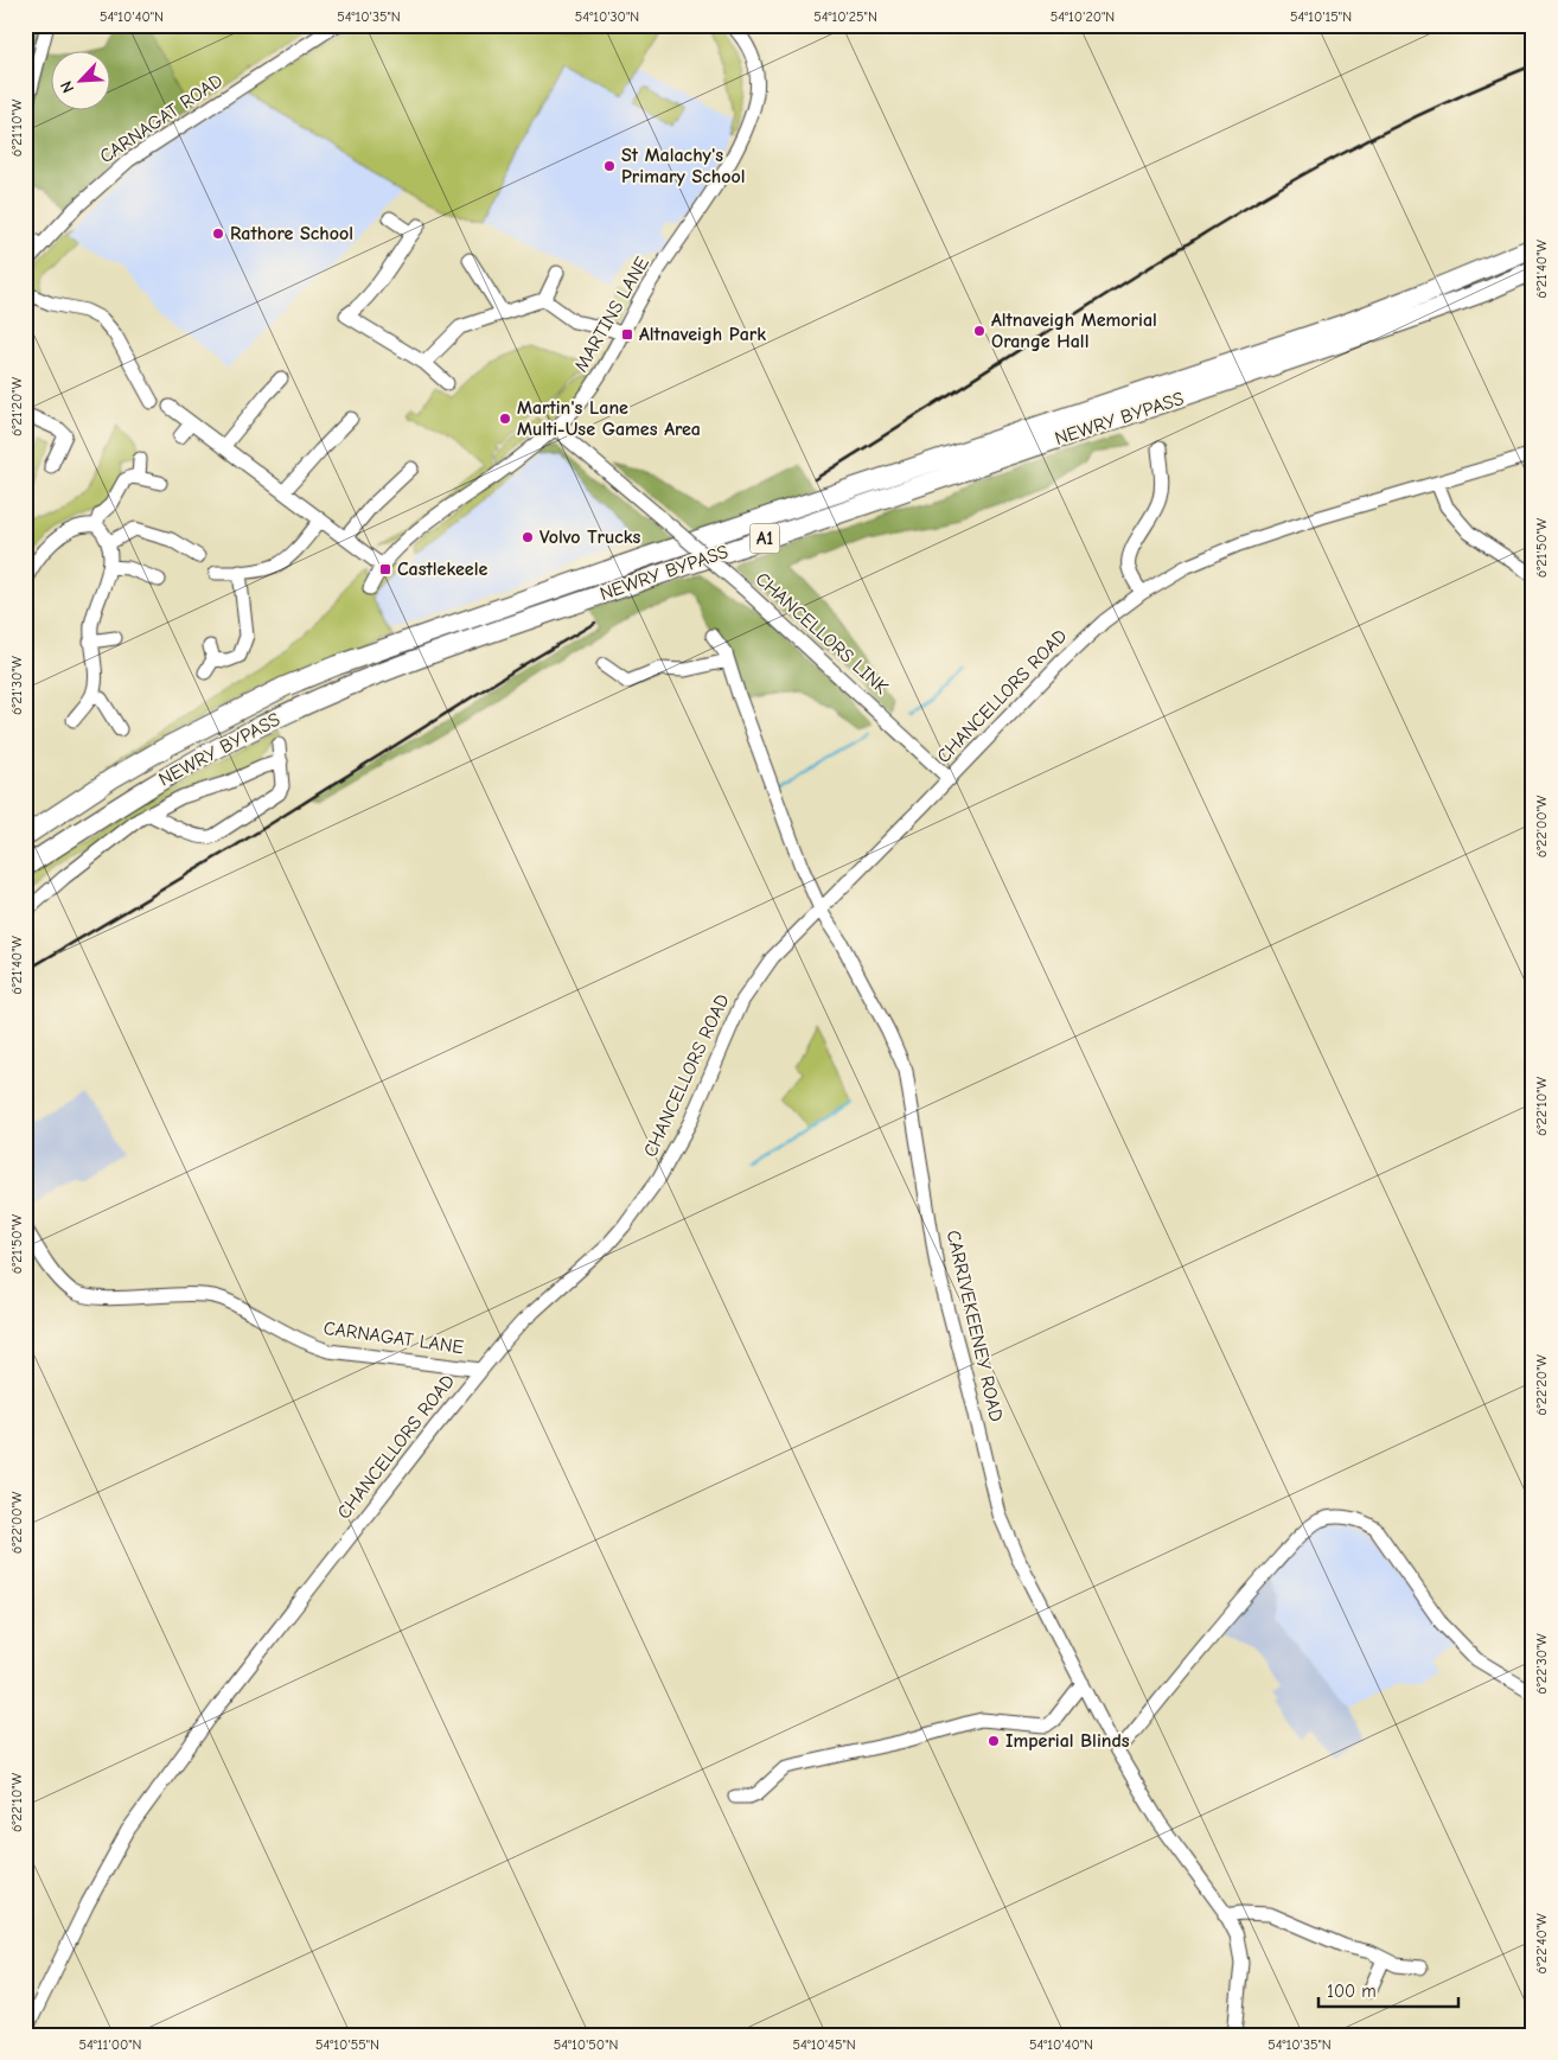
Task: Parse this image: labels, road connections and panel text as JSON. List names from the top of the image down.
{
  "streets": {
    "highway": ["NEWRY BYPASS", "A1"],
    "street": [
      "CARNAGAT ROAD",
      "MARTINS LANE",
      "CHANCELLORS LINK",
      "CHANCELLORS ROAD",
      "CARRIVEKEENEY ROAD",
      "CARNAGAT LANE"
    ]
  },
  "crossings": [
    ["MARTINS LANE", "CHANCELLORS LINK"],
    ["CHANCELLORS LINK", "CHANCELLORS ROAD"],
    ["CHANCELLORS ROAD", "CARRIVEKEENEY ROAD"],
    ["CHANCELLORS ROAD", "CARNAGAT LANE"]
  ],
  "places": {
    "other": [
      "St Malachy's Primary School",
      "Rathore School",
      "Altnaveigh Memorial Orange Hall",
      "Martin's Lane Multi-Use Games Area",
      "Volvo Trucks",
      "Imperial Blinds"
    ],
    "transit": ["Altnaveigh Park", "Castlekeele"]
  },
  "scale_bar": "100 m",
  "north": "bottom left",
  "coordinates": [
    "54°10'40\"N",
    "54°10'35\"N",
    "54°10'30\"N",
    "54°10'25\"N",
    "54°10'20\"N",
    "54°10'15\"N",
    "6°21'10\"W",
    "6°21'40\"W",
    "6°21'20\"W",
    "6°21'50\"W",
    "6°21'30\"W",
    "6°22'00\"W",
    "6°22'10\"W",
    "6°22'20\"W",
    "6°22'30\"W",
    "6°22'40\"W",
    "54°11'00\"N",
    "54°10'55\"N",
    "54°10'50\"N",
    "54°10'45\"N"
  ]
}
